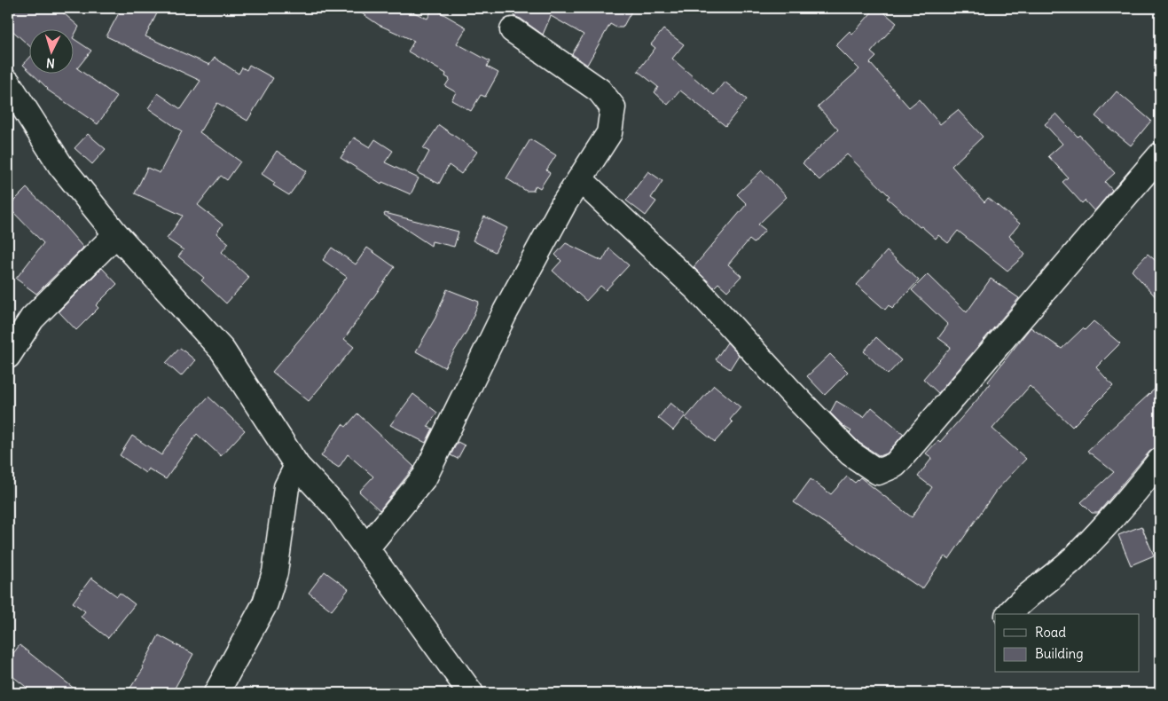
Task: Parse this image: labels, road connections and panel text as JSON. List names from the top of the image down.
{
  "legend": ["Road", "Building"],
  "north": "bottom"
}
